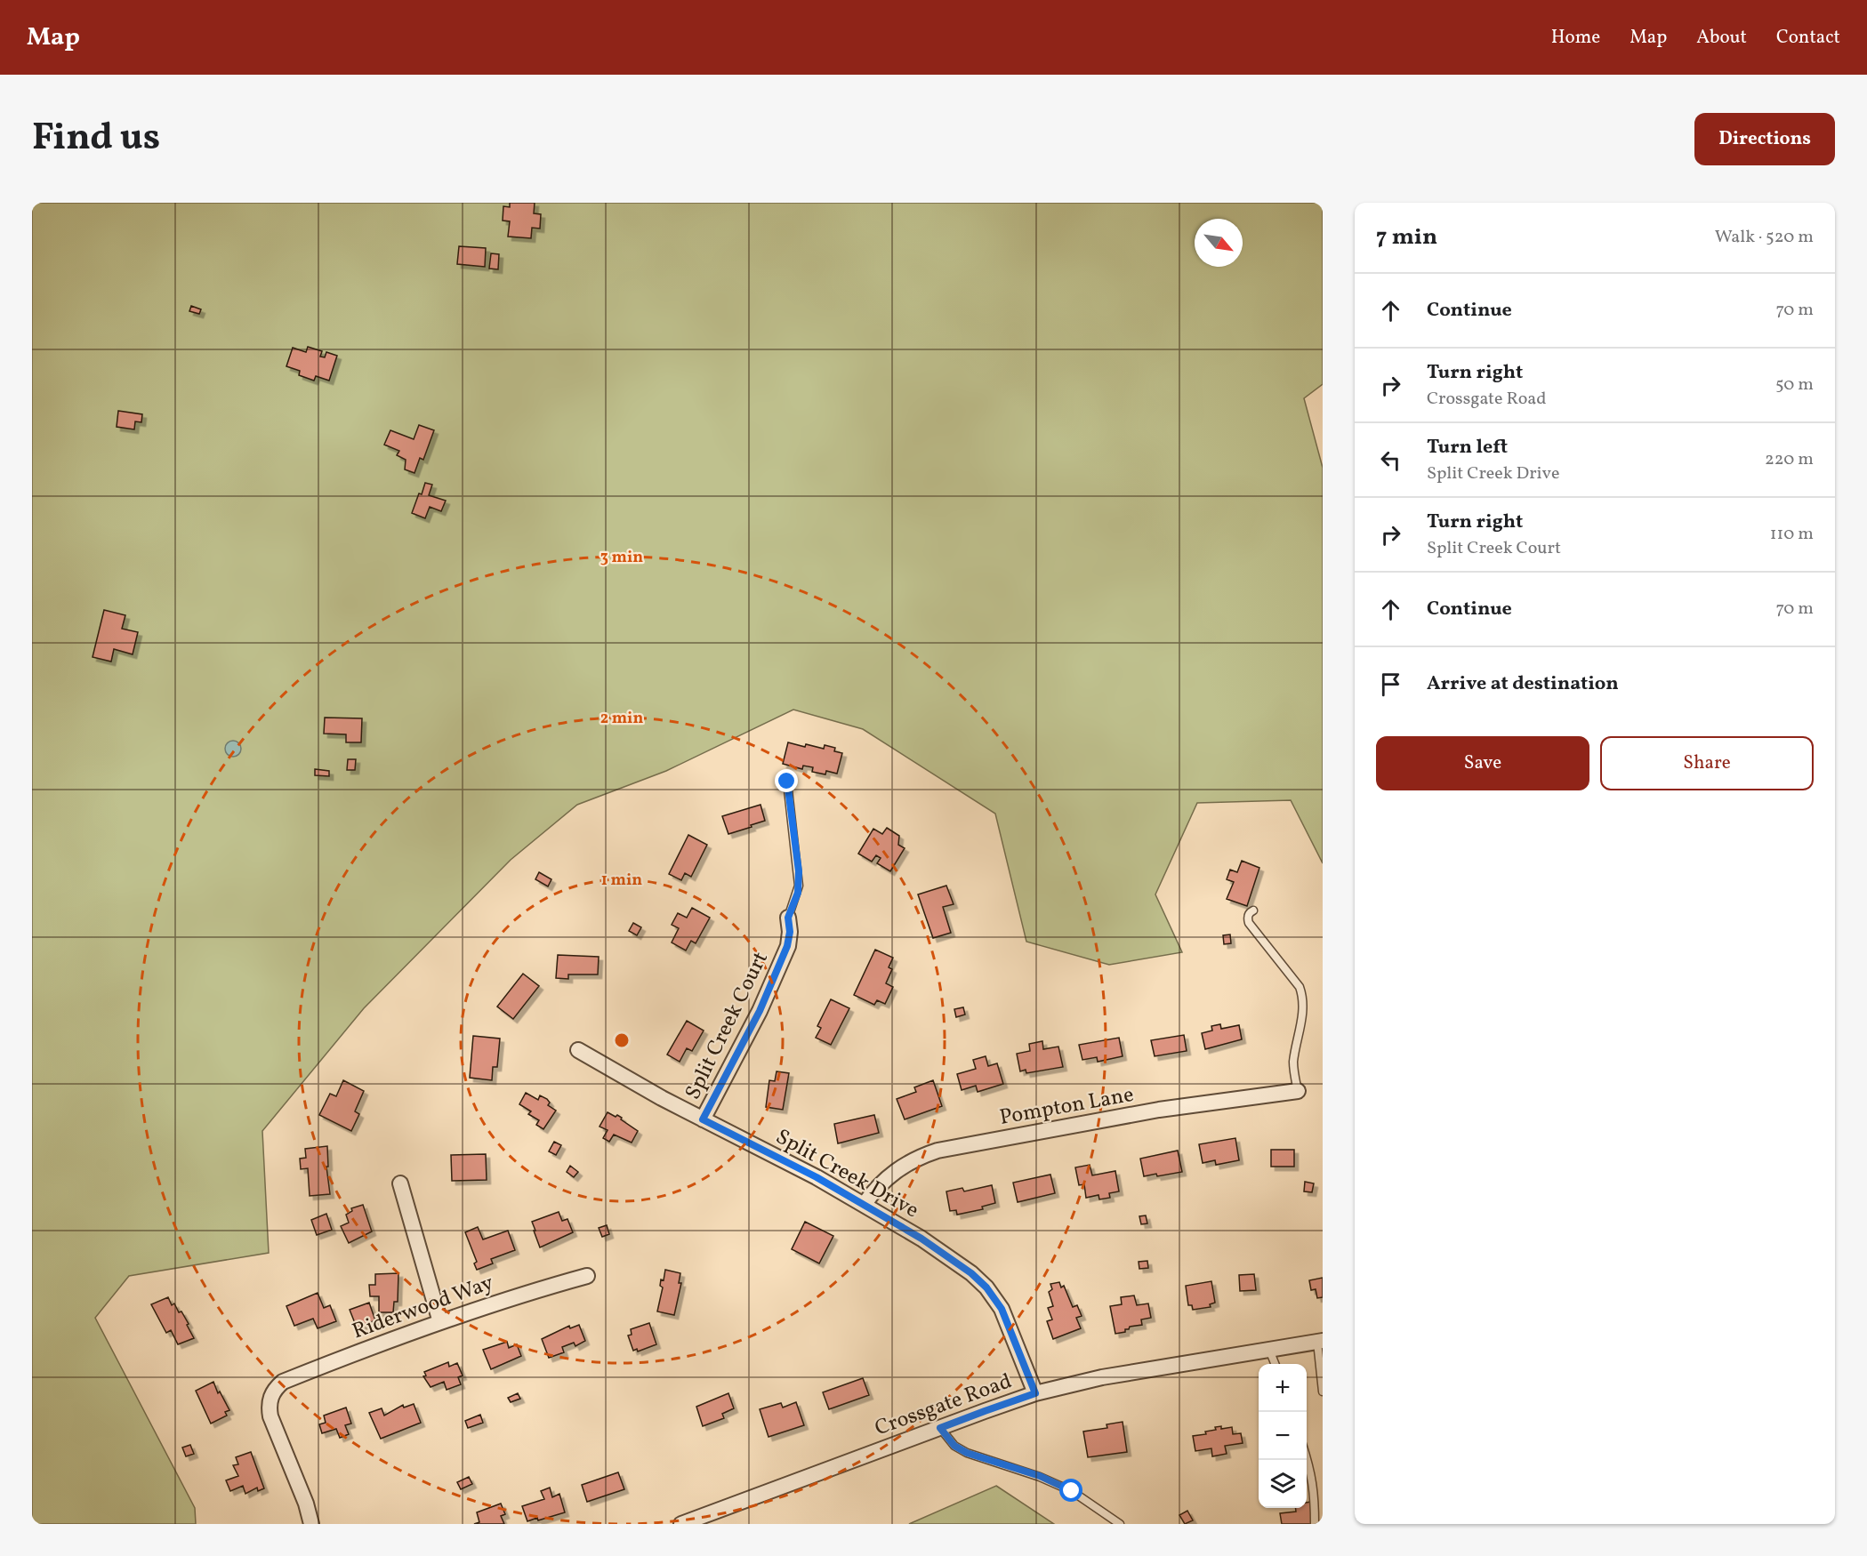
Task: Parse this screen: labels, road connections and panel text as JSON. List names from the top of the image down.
{
  "streets": {
    "street": [
      "Split Creek Court",
      "Pompton Lane",
      "Split Creek Drive",
      "Riderwood Way",
      "Crossgate Road"
    ]
  },
  "crossings": [
    ["Split Creek Court", "Split Creek Drive"],
    ["Pompton Lane", "Split Creek Drive"],
    ["Split Creek Drive", "Crossgate Road"]
  ],
  "north": "bottom right",
  "page": {
    "header": "Map",
    "nav": [
      "Home",
      "Map",
      "About",
      "Contact"
    ],
    "title": "Find us",
    "buttons": [
      "Directions",
      ["Save", "Share"]
    ],
    "heading": ["7 min", "Walk · 520 m"],
    "list": [
      ["Continue", "70 m"],
      ["Turn right", "Crossgate Road", "50 m"],
      ["Turn left", "Split Creek Drive", "220 m"],
      ["Turn right", "Split Creek Court", "110 m"],
      ["Continue", "70 m"],
      "Arrive at destination"
    ],
    "map_buttons": ["+", "−"]
  },
  "rings": ["3 min", "2 min", "1 min"]
}
